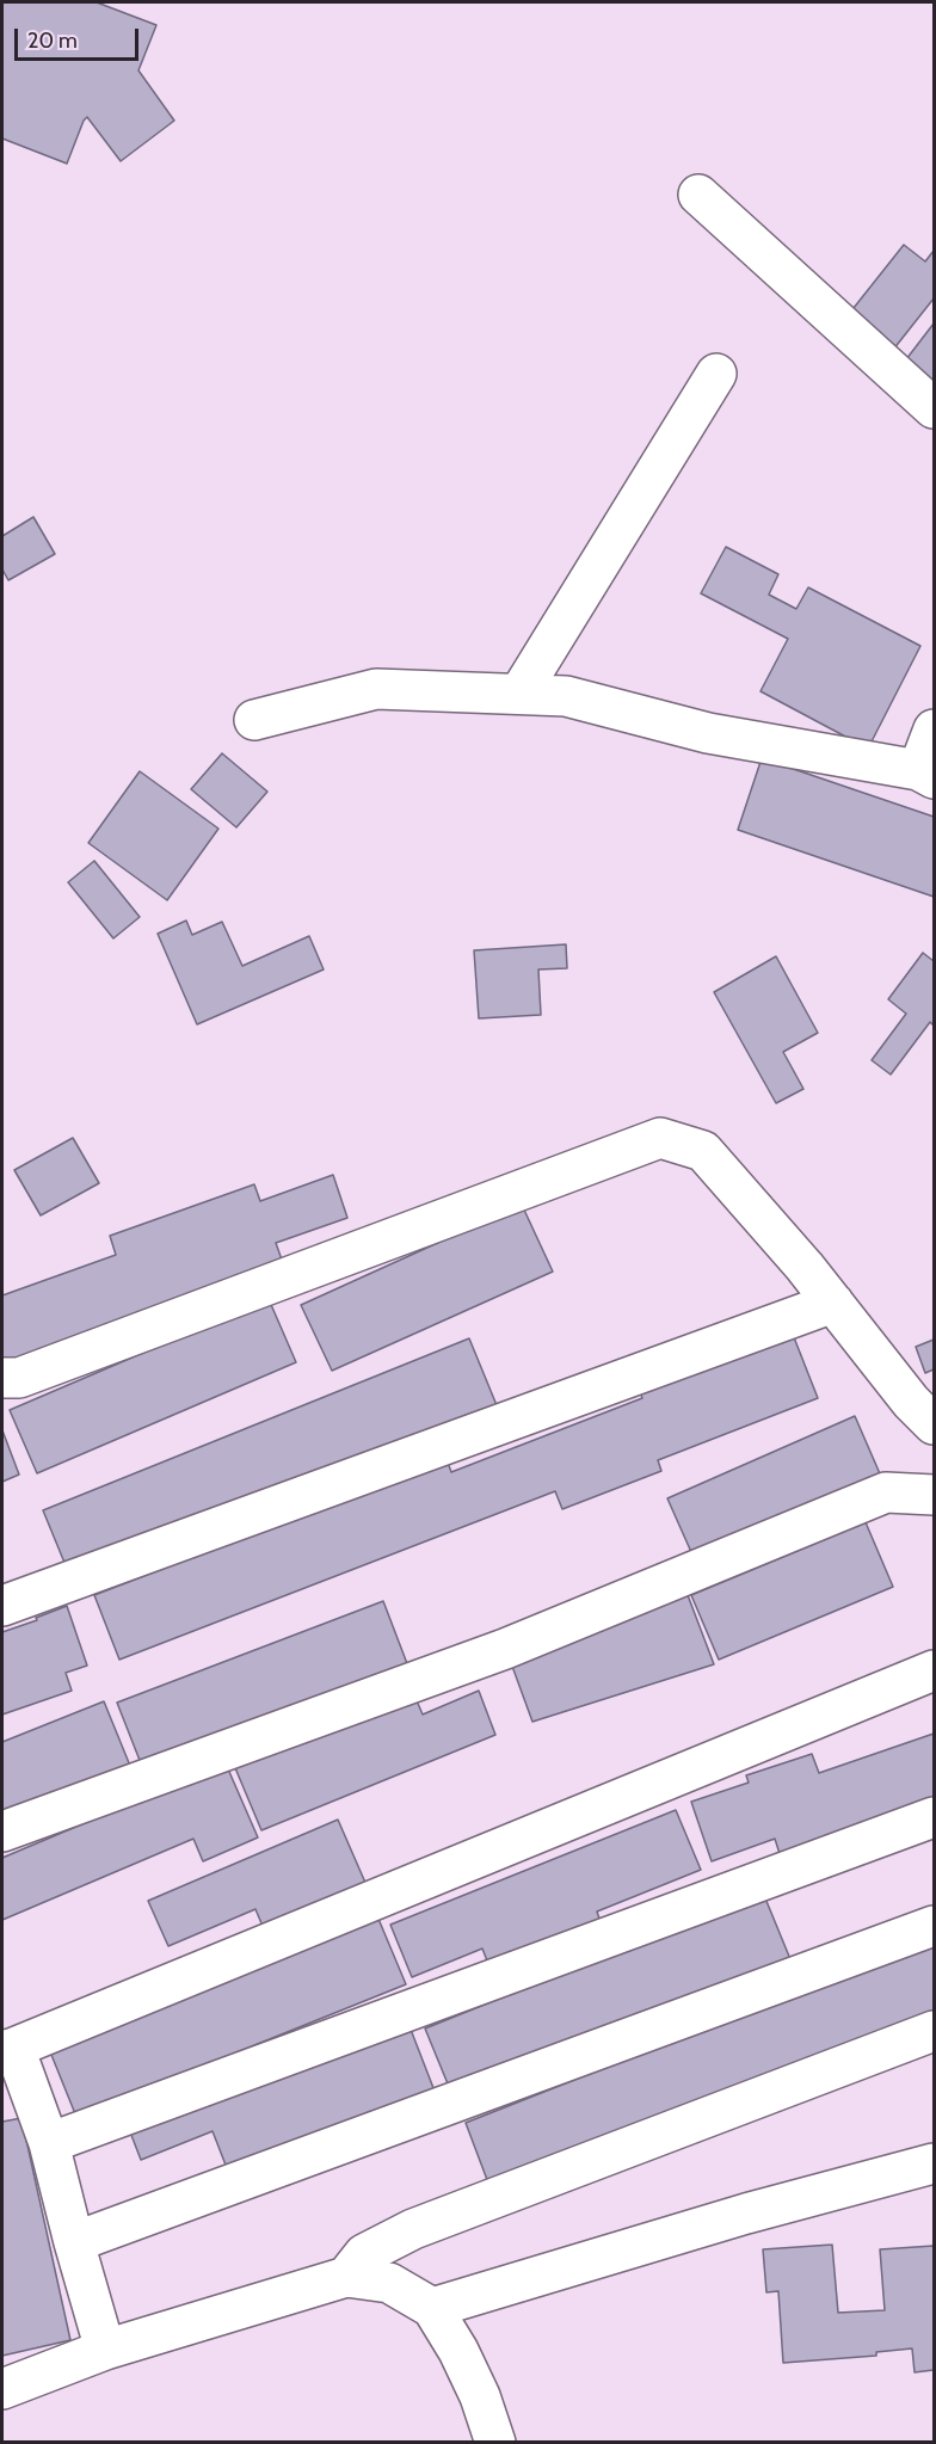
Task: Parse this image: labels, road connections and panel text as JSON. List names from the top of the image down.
{
  "scale_bar": "20 m"
}
